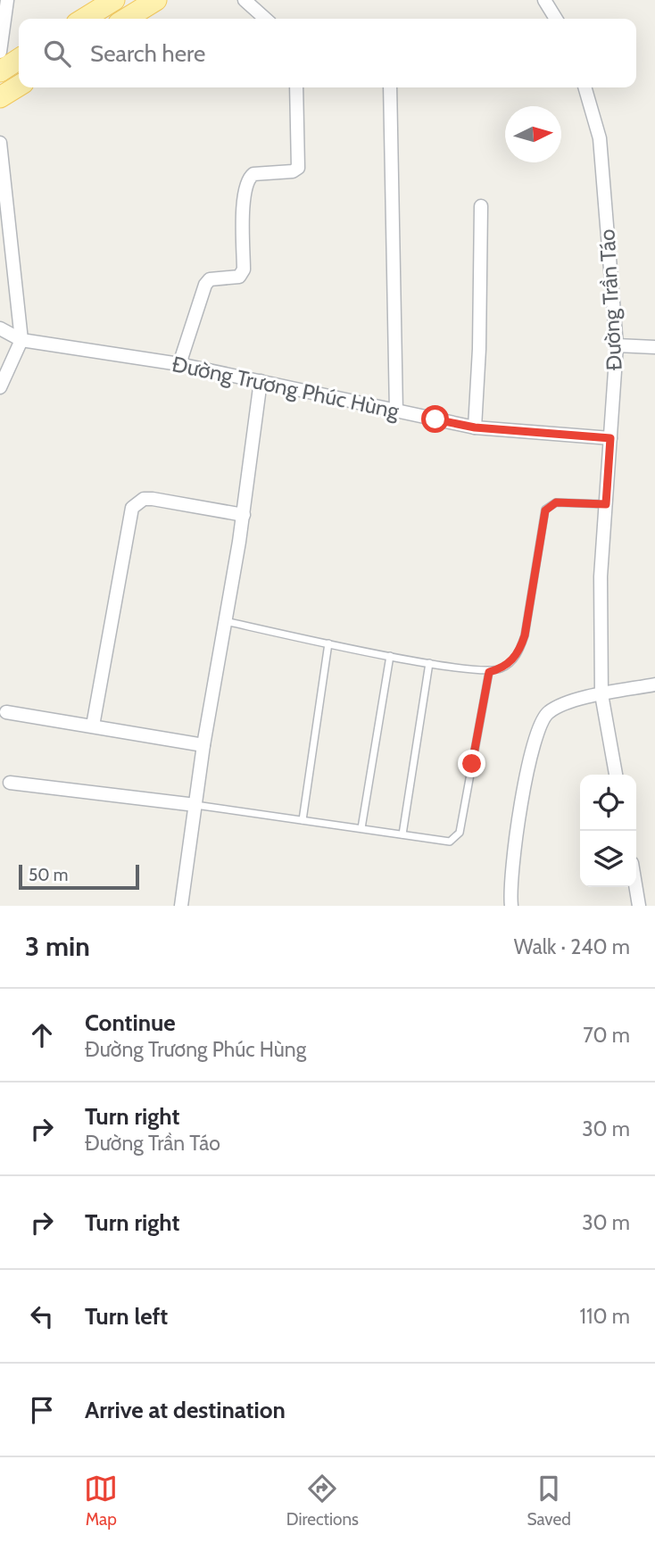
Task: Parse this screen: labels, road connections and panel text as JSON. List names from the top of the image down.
{
  "streets": {
    "street": ["Đường Trần Táo", "Đường Trương Phúc Hùng"]
  },
  "crossings": [
    ["Đường Trần Táo", "Đường Trương Phúc Hùng"]
  ],
  "scale_bar": "50 m",
  "north": "right",
  "page": {
    "search": "Search here",
    "scale": "50 m",
    "heading": ["3 min", "Walk · 240 m"],
    "list": [
      ["Continue", "Đường Trương Phúc Hùng", "70 m"],
      ["Turn right", "Đường Trần Táo", "30 m"],
      ["Turn right", "30 m"],
      ["Turn left", "110 m"],
      "Arrive at destination"
    ],
    "nav": ["Map", "Directions", "Saved"]
  }
}
